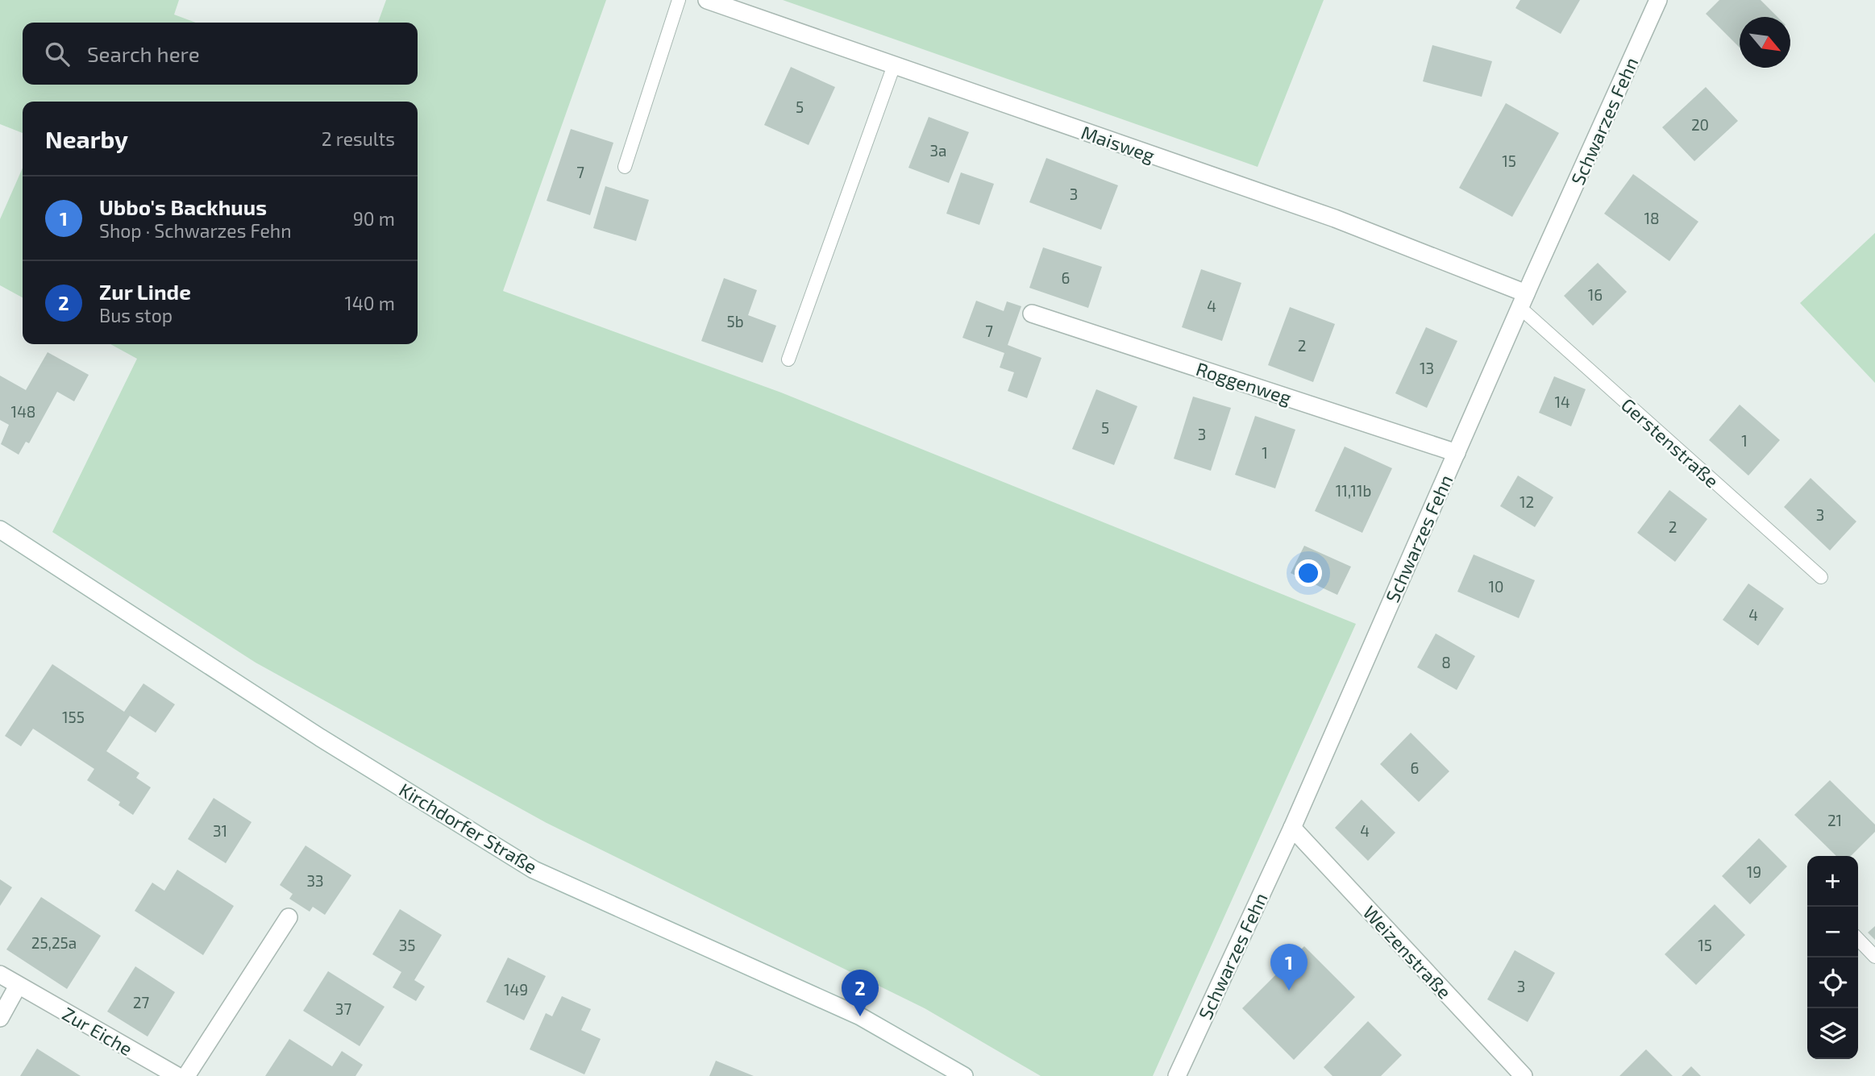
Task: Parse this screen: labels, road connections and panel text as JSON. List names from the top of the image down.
{
  "streets": {
    "street": [
      "Schwarzes Fehn",
      "Maisweg",
      "Roggenweg",
      "Kirchdorfer Straße",
      "Weizenstraße",
      "Zur Eiche"
    ],
    "lane": ["Gerstenstraße"]
  },
  "crossings": [
    ["Schwarzes Fehn", "Maisweg"],
    ["Schwarzes Fehn", "Roggenweg"],
    ["Schwarzes Fehn", "Gerstenstraße"],
    ["Schwarzes Fehn", "Weizenstraße"],
    ["Maisweg", "Gerstenstraße"]
  ],
  "house_numbers": [
    "5",
    "20",
    "3a",
    "15",
    "7",
    "3",
    "18",
    "6",
    "16",
    "4",
    "5b",
    "7",
    "2",
    "13",
    "14",
    "148",
    "5",
    "3",
    "1",
    "1",
    "11,11b",
    "12",
    "3",
    "2",
    "10",
    "4",
    "8",
    "155",
    "6",
    "21",
    "31",
    "4",
    "19",
    "33",
    "25,25a",
    "35",
    "15",
    "3",
    "149",
    "27",
    "37"
  ],
  "north": "bottom right",
  "page": {
    "search": "Search here",
    "heading": ["Nearby", "2 results"],
    "list": [
      {
        "mark": "1",
        "name": "Ubbo's Backhuus",
        "note": "Shop · Schwarzes Fehn",
        "value": "90 m"
      },
      {
        "mark": "2",
        "name": "Zur Linde",
        "note": "Bus stop",
        "value": "140 m"
      }
    ],
    "map_buttons": ["+", "−"],
    "pins": ["1", "2"]
  }
}
